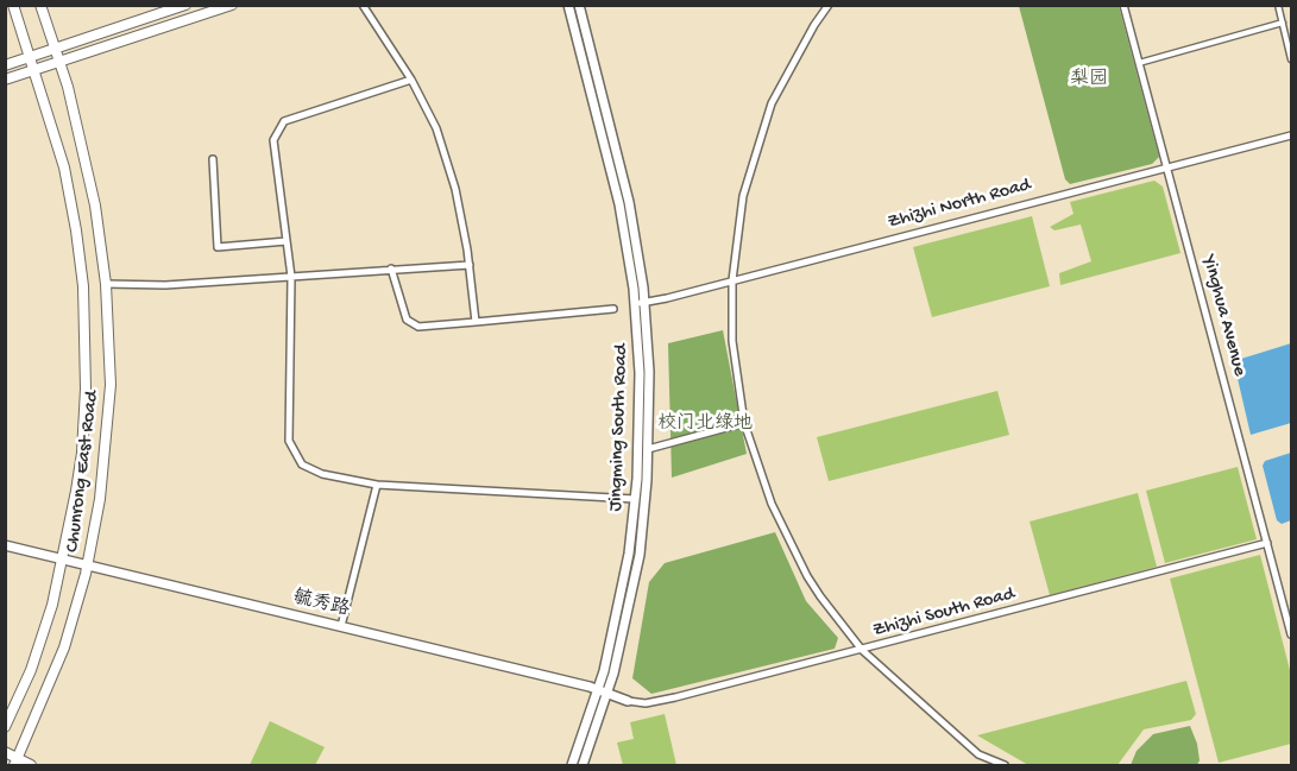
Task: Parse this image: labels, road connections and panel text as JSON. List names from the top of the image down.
{
  "streets": {
    "main road": ["Chunrong East Road"],
    "street": [
      "Zhizhi North Road",
      "Yinghua Avenue",
      "Jingming South Road",
      "毓秀路",
      "Zhizhi South Road"
    ]
  },
  "crossings": [
    ["Zhizhi North Road", "Yinghua Avenue"],
    ["Zhizhi North Road", "Jingming South Road"],
    ["Yinghua Avenue", "Zhizhi South Road"],
    ["Jingming South Road", "毓秀路"],
    ["Chunrong East Road", "毓秀路"],
    ["毓秀路", "Zhizhi South Road"]
  ],
  "parks": ["梨园", "校门北绿地"]
}
